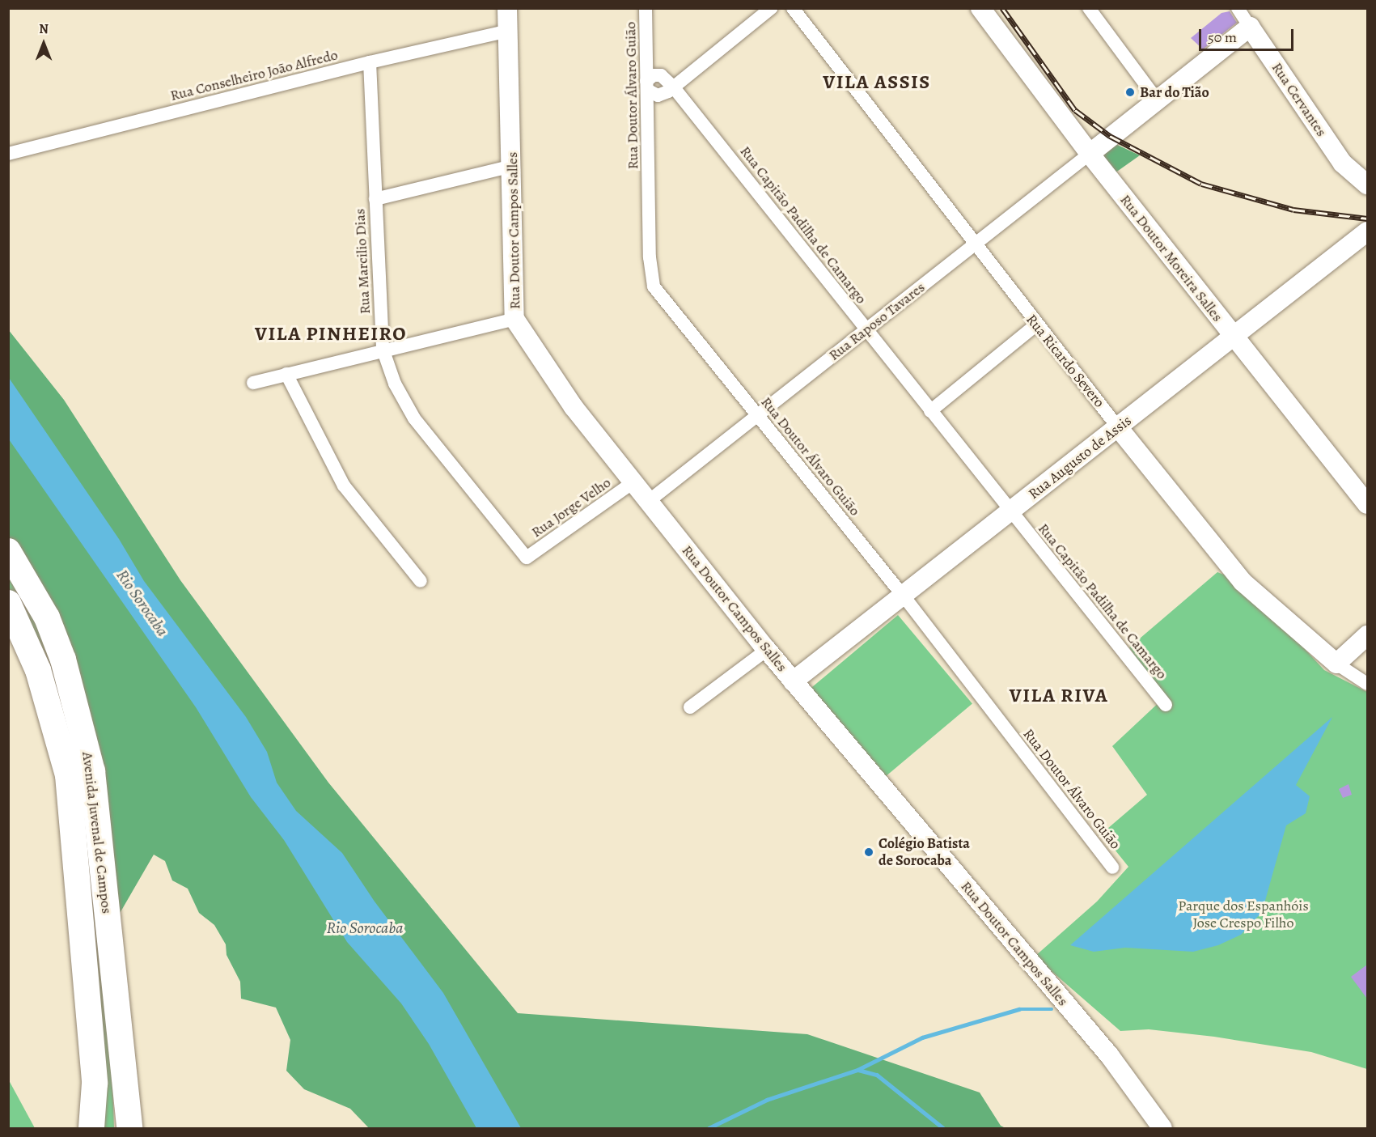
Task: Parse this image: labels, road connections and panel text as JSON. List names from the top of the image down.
{
  "streets": {
    "highway": ["Avenida Juvenal de Campos"],
    "main road": [
      "Rua Cervantes",
      "Rua Doutor Campos Salles",
      "Rua Doutor Moreira Salles",
      "Rua Raposo Tavares",
      "Rua Ricardo Severo",
      "Rua Augusto de Assis"
    ],
    "street": [
      "Rua Conselheiro João Alfredo",
      "Rua Doutor Álvaro Guião",
      "Rua Capitão Padilha de Camargo",
      "Rua Marcilio Dias",
      "Rua Jorge Velho"
    ]
  },
  "crossings": [
    ["Rua Conselheiro João Alfredo", "Rua Doutor Campos Salles"],
    ["Rua Conselheiro João Alfredo", "Rua Marcilio Dias"],
    ["Rua Doutor Álvaro Guião", "Rua Capitão Padilha de Camargo"],
    ["Rua Doutor Álvaro Guião", "Rua Raposo Tavares"],
    ["Rua Doutor Álvaro Guião", "Rua Augusto de Assis"],
    ["Rua Cervantes", "Rua Raposo Tavares"],
    ["Rua Capitão Padilha de Camargo", "Rua Raposo Tavares"],
    ["Rua Capitão Padilha de Camargo", "Rua Augusto de Assis"],
    ["Rua Doutor Campos Salles", "Rua Raposo Tavares"],
    ["Rua Doutor Campos Salles", "Rua Augusto de Assis"],
    ["Rua Doutor Campos Salles", "Rua Jorge Velho"],
    ["Rua Doutor Moreira Salles", "Rua Raposo Tavares"],
    ["Rua Doutor Moreira Salles", "Rua Augusto de Assis"],
    ["Rua Marcilio Dias", "Rua Jorge Velho"],
    ["Rua Raposo Tavares", "Rua Ricardo Severo"],
    ["Rua Ricardo Severo", "Rua Augusto de Assis"]
  ],
  "districts": ["VILA ASSIS", "VILA PINHEIRO", "VILA RIVA"],
  "water": ["Rio Sorocaba"],
  "parks": ["Parque dos Espanhóis Jose Crespo Filho"],
  "places": ["Bar do Tião", "Colégio Batista de Sorocaba"],
  "scale_bar": "50 m",
  "north": "top"
}
